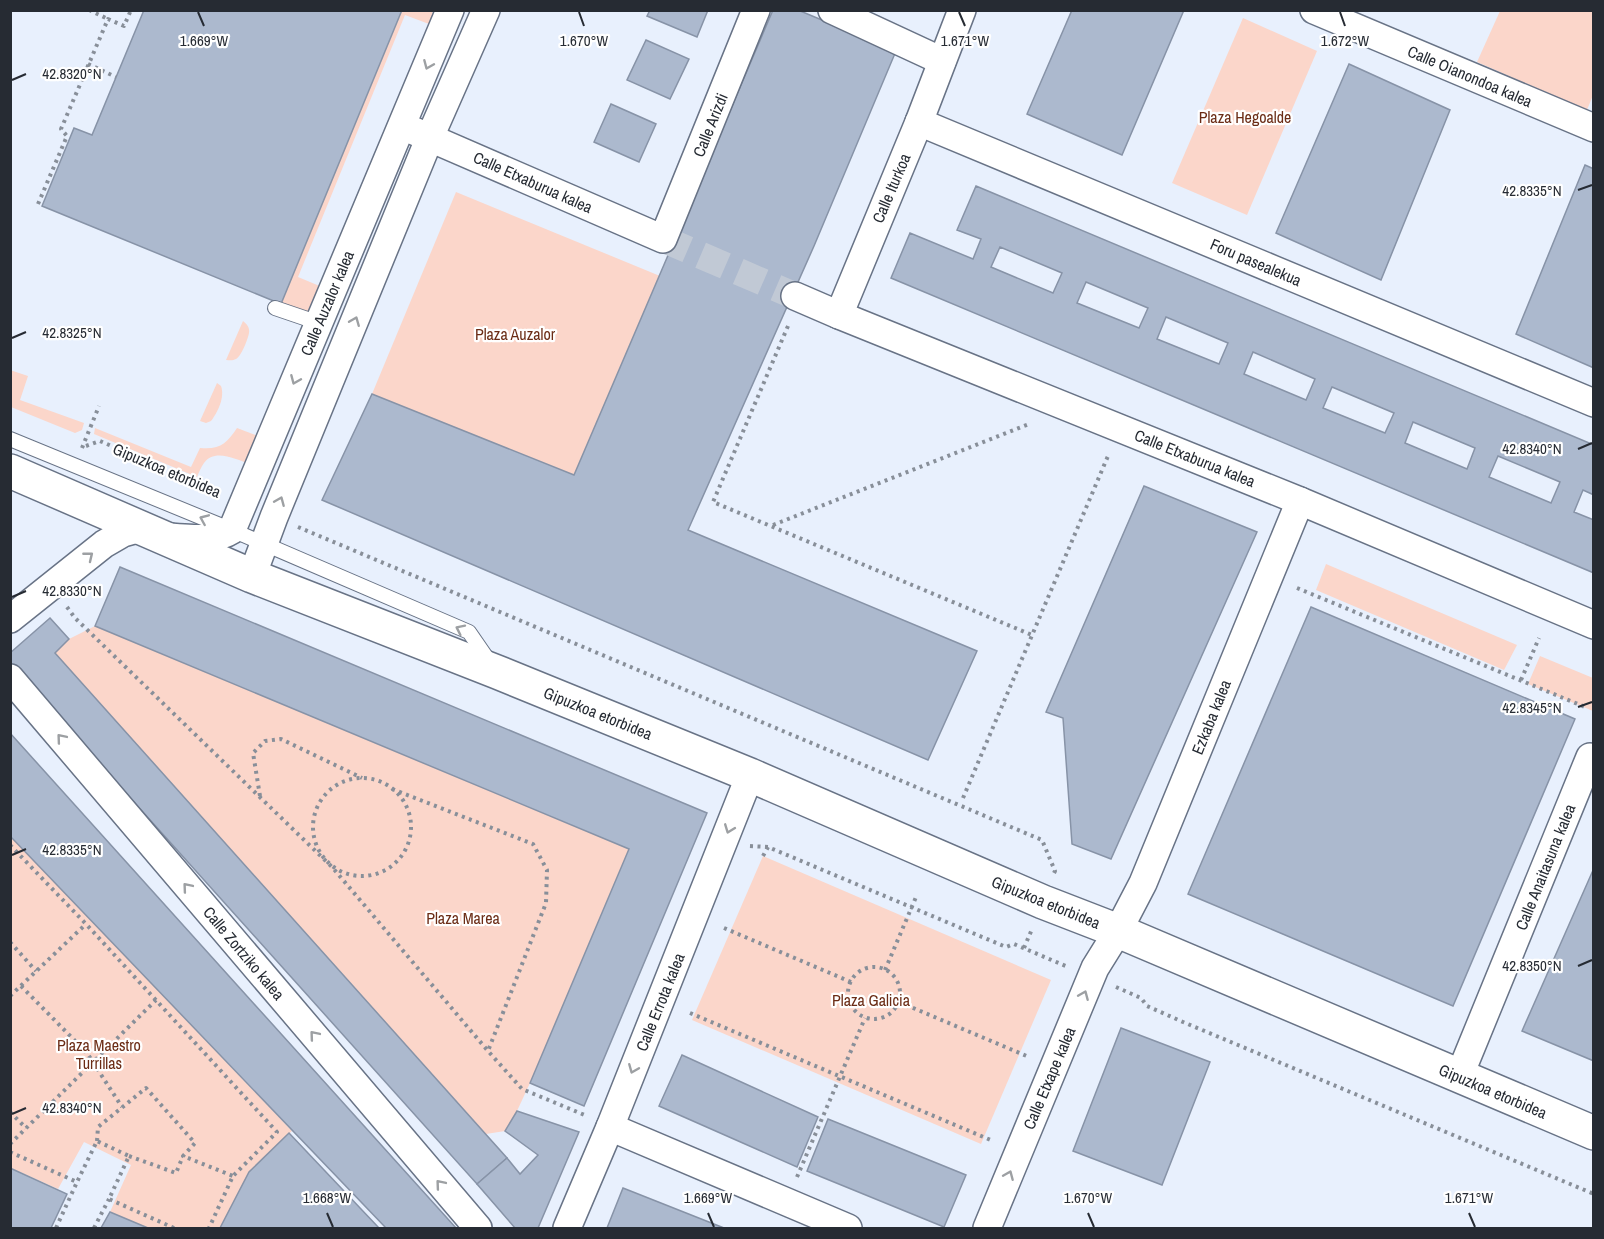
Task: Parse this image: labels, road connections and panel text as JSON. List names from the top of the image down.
{
  "streets": {
    "main road": ["Gipuzkoa etorbidea"],
    "street": [
      "Calle Oianondoa kalea",
      "Calle Arizdi",
      "Calle Etxaburua kalea",
      "Calle Iturkoa",
      "Foru pasealekua",
      "Calle Auzalor kalea",
      "Ezkaba kalea",
      "Calle Anaitasuna kalea",
      "Calle Zortziko kalea",
      "Calle Errota kalea",
      "Calle Etxape kalea"
    ]
  },
  "crossings": [
    ["Calle Arizdi", "Calle Etxaburua kalea"],
    ["Calle Etxaburua kalea", "Calle Iturkoa"],
    ["Calle Etxaburua kalea", "Calle Auzalor kalea"],
    ["Calle Etxaburua kalea", "Ezkaba kalea"],
    ["Calle Iturkoa", "Foru pasealekua"],
    ["Calle Auzalor kalea", "Gipuzkoa etorbidea"],
    ["Gipuzkoa etorbidea", "Ezkaba kalea"],
    ["Gipuzkoa etorbidea", "Calle Anaitasuna kalea"],
    ["Gipuzkoa etorbidea", "Calle Errota kalea"],
    ["Gipuzkoa etorbidea", "Calle Etxape kalea"],
    ["Ezkaba kalea", "Calle Etxape kalea"]
  ],
  "one_way": ["Calle Zortziko kalea", "Calle Errota kalea", "Calle Etxape kalea"],
  "parks": [
    "Plaza Hegoalde",
    "Plaza Auzalor",
    "Plaza Marea",
    "Plaza Galicia",
    "Plaza Maestro Turrillas"
  ],
  "coordinates": [
    "1.669°W",
    "1.670°W",
    "1.671°W",
    "1.672°W",
    "42.8320°N",
    "42.8335°N",
    "42.8325°N",
    "42.8340°N",
    "42.8330°N",
    "42.8345°N",
    "42.8350°N",
    "1.668°W"
  ]
}
